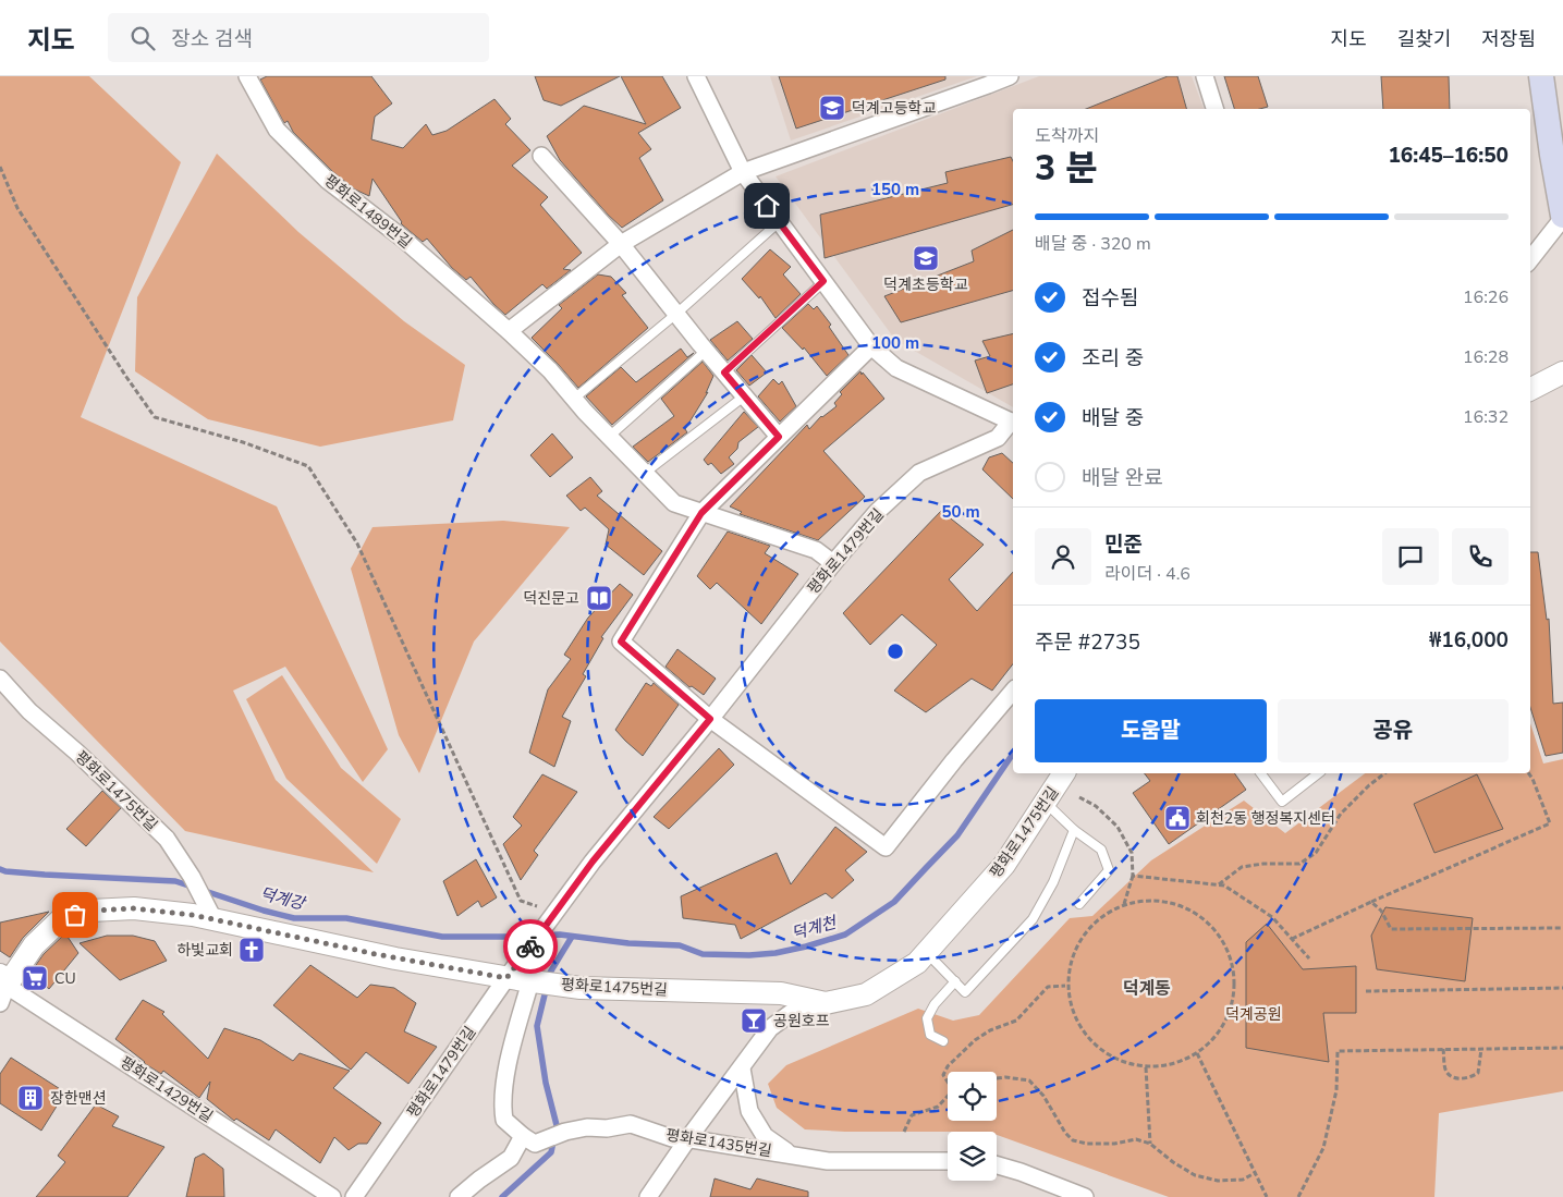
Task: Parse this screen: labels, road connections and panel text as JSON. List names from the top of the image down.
{
  "streets": {
    "street": [
      "평화로1489번길",
      "평화로1479번길",
      "평화로1475번길",
      "평화로1429번길",
      "평화로1435번길"
    ]
  },
  "crossings": [
    ["평화로1489번길", "평화로1479번길"],
    ["평화로1479번길", "평화로1475번길"],
    ["평화로1475번길", "평화로1429번길"],
    ["평화로1475번길", "평화로1435번길"]
  ],
  "districts": ["덕계동"],
  "water": ["덕계강", "덕계천"],
  "parks": ["덕계공원"],
  "places": {
    "school or university": ["덕계고등학교", "덕계초등학교"],
    "library": ["덕진문고"],
    "public building": ["회천2동 행정복지센터"],
    "church": ["하빛교회"],
    "supermarket": ["CU"],
    "bar": ["공원호프"],
    "building": ["장한맨션"]
  },
  "page": {
    "header": "지도",
    "search": "장소 검색",
    "nav": ["지도", "길찾기", "저장됨"],
    "heading": ["3 분", "도착까지", "16:45–16:50"],
    "panel": [
      "민준",
      "라이더 · 4.6",
      "주문 #2735",
      "₩16,000"
    ],
    "bar": "배달 중 · 320 m",
    "list": [
      ["접수됨", "16:26"],
      ["조리 중", "16:28"],
      ["배달 중", "16:32"],
      "배달 완료"
    ],
    "buttons": ["도움말", "공유"]
  },
  "rings": ["150 m", "100 m", "50 m"]
}
